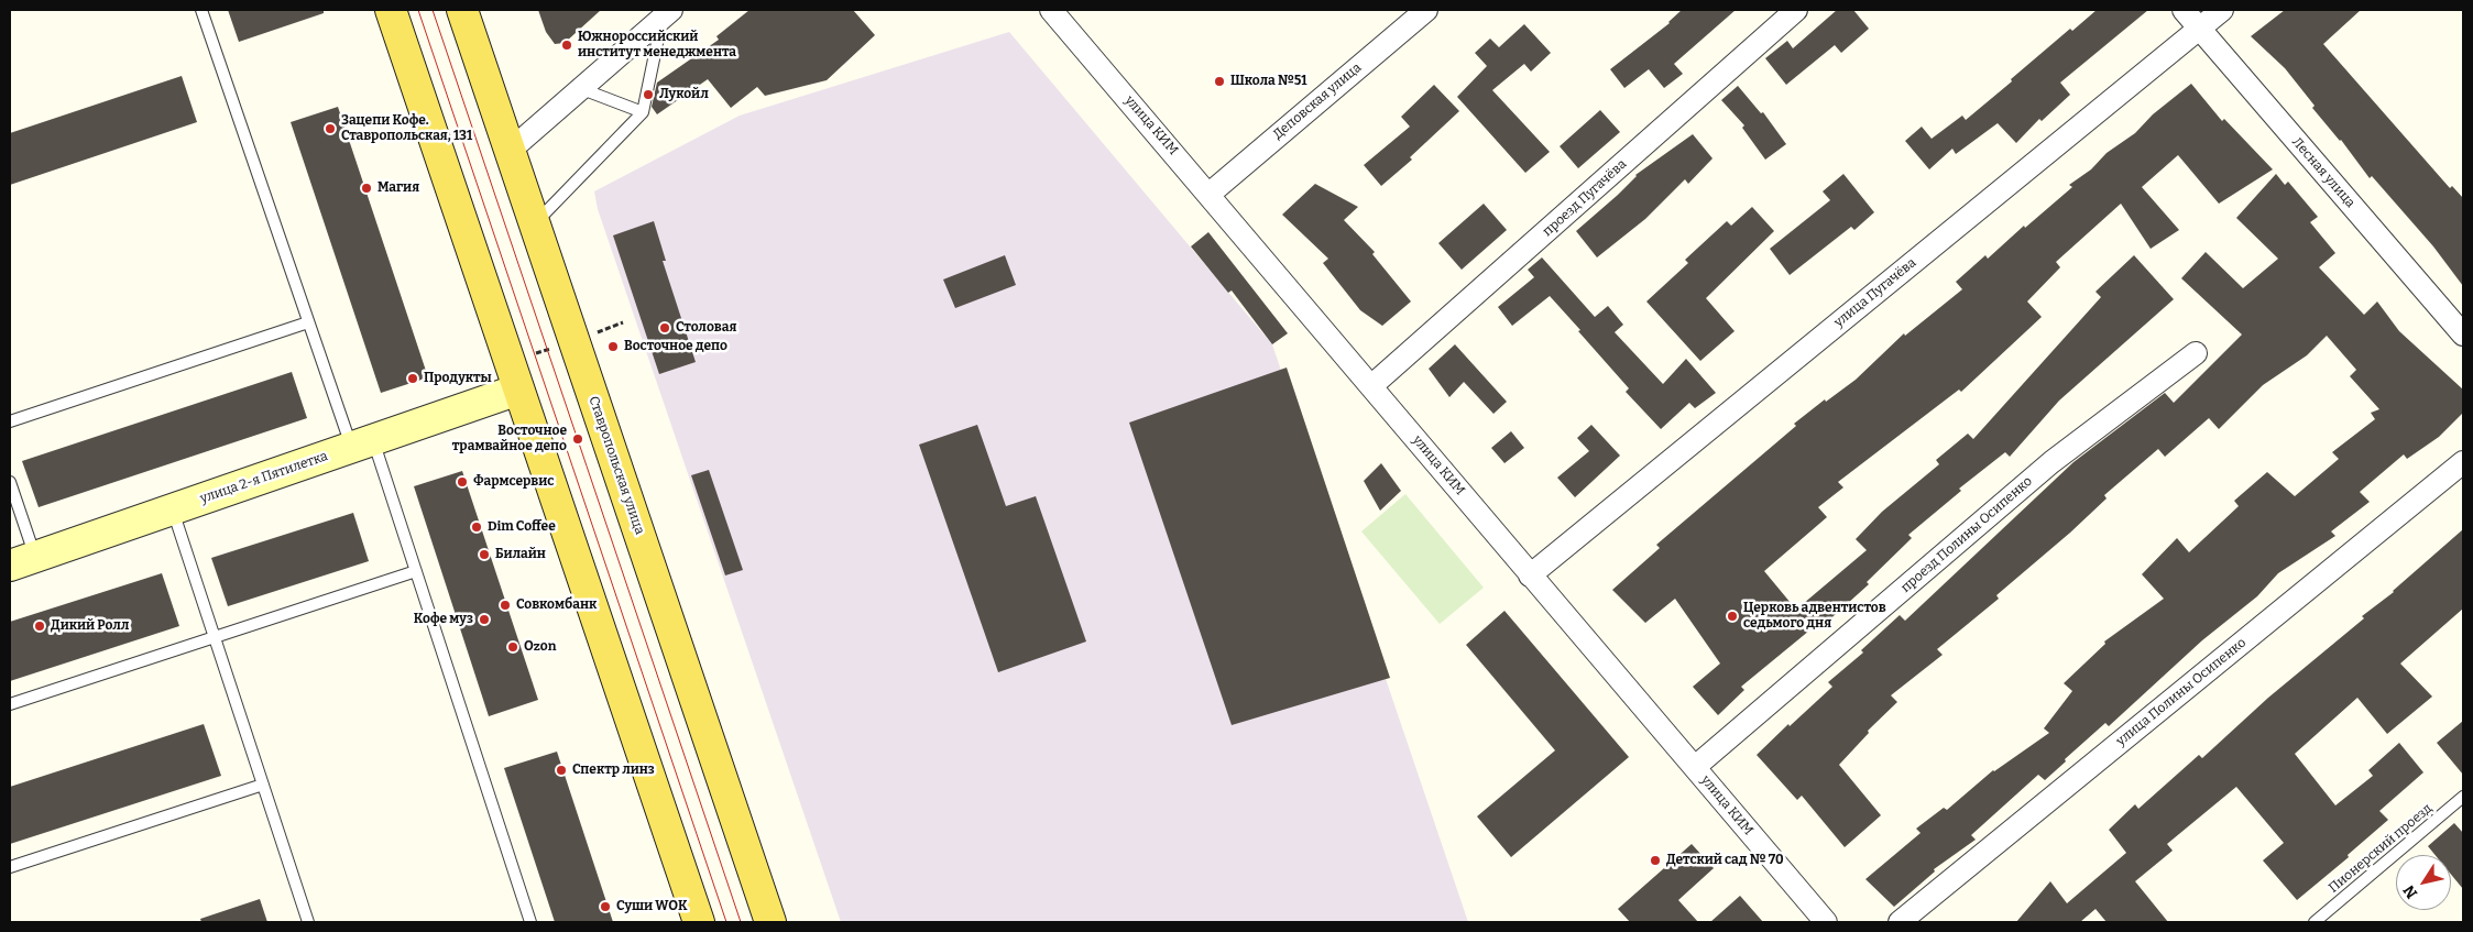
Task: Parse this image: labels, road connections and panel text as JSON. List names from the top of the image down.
{
  "streets": {
    "main road": ["Ставропольская улица", "улица 2-я Пятилетка"],
    "street": [
      "Деповская улица",
      "улица КИМ",
      "Лесная улица",
      "проезд Пугачёва",
      "улица Пугачёва",
      "проезд Полины Осипенко",
      "улица Полины Осипенко"
    ],
    "lane": ["Пионерский проезд"]
  },
  "crossings": [
    ["Деповская улица", "улица КИМ"],
    ["улица КИМ", "проезд Пугачёва"],
    ["улица КИМ", "улица Пугачёва"],
    ["улица КИМ", "проезд Полины Осипенко"],
    ["Лесная улица", "улица Пугачёва"]
  ],
  "places": [
    "Южнороссийский институт менеджмента",
    "Школа №51",
    "Лукойл",
    "Зацепи Кофе. Ставропольская, 131",
    "Магия",
    "Столовая",
    "Восточное депо",
    "Продукты",
    "Восточное трамвайное депо",
    "Фармсервис",
    "Dim Coffee",
    "Билайн",
    "Совкомбанк",
    "Церковь адвентистов седьмого дня",
    "Кофе муз",
    "Дикий Ролл",
    "Ozon",
    "Спектр линз",
    "Детский сад № 70",
    "Суши WOK"
  ],
  "north": "bottom left"
}
